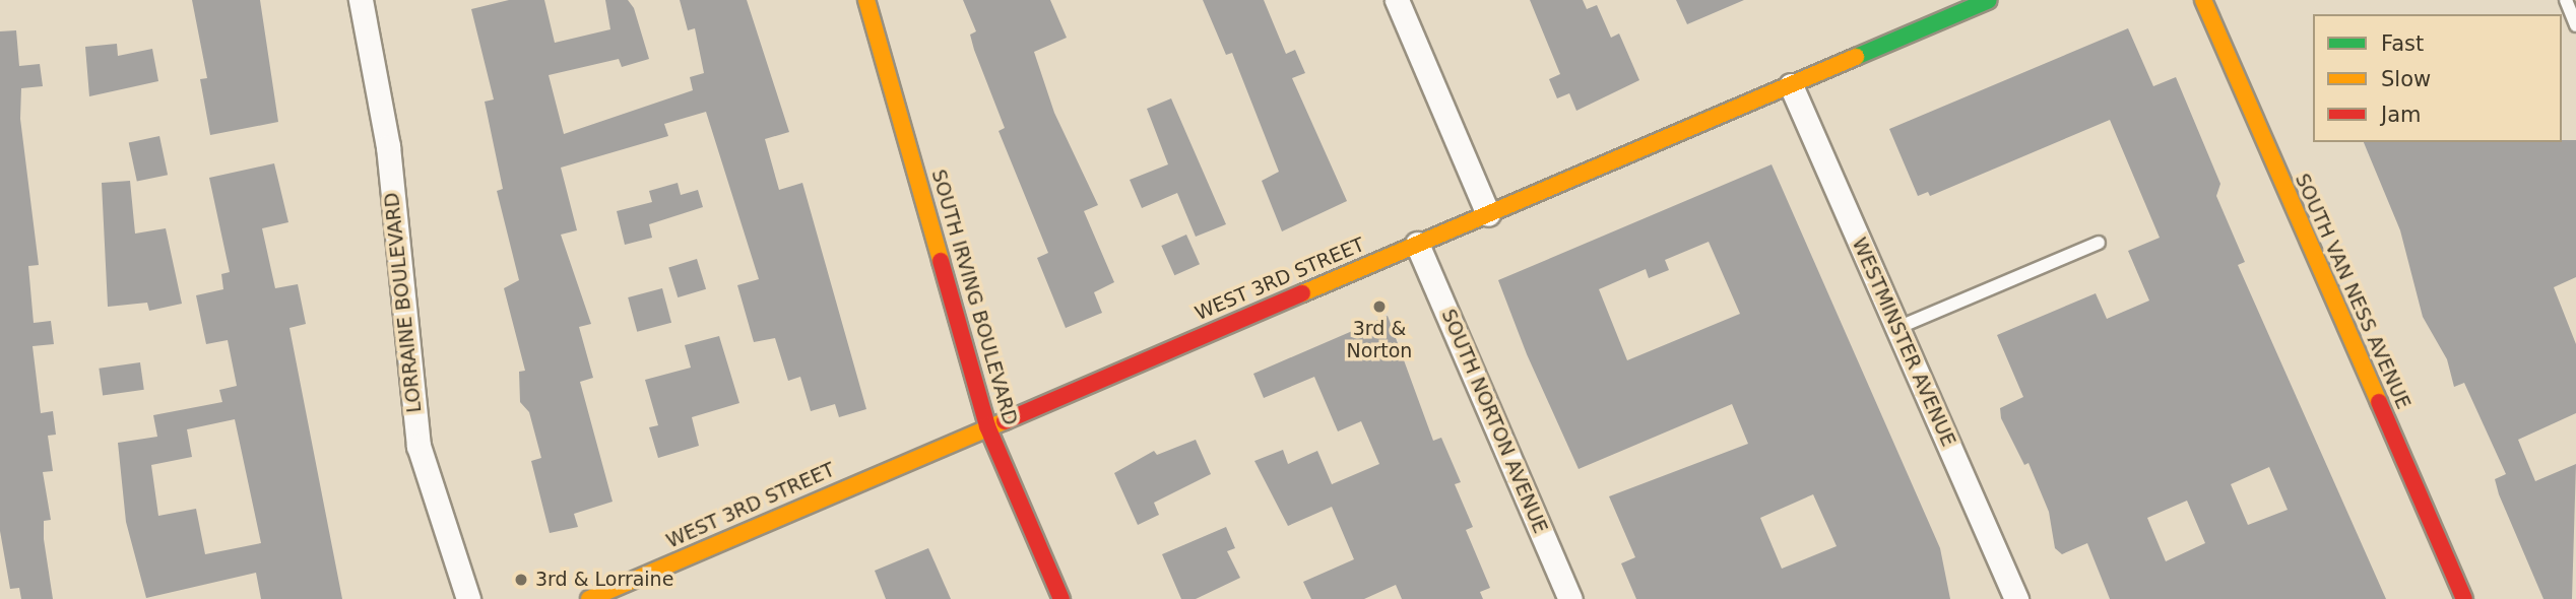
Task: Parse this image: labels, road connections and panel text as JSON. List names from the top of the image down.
{
  "streets": {
    "main road": ["WEST 3RD STREET", "SOUTH VAN NESS AVENUE", "SOUTH IRVING BOULEVARD"],
    "street": ["LORRAINE BOULEVARD", "WESTMINSTER AVENUE", "SOUTH NORTON AVENUE"]
  },
  "crossings": [
    ["WEST 3RD STREET", "SOUTH IRVING BOULEVARD"],
    ["WEST 3RD STREET", "WESTMINSTER AVENUE"],
    ["WEST 3RD STREET", "SOUTH NORTON AVENUE"]
  ],
  "places": ["3rd & Norton", "3rd & Lorraine"],
  "legend": ["Fast", "Slow", "Jam"]
}
